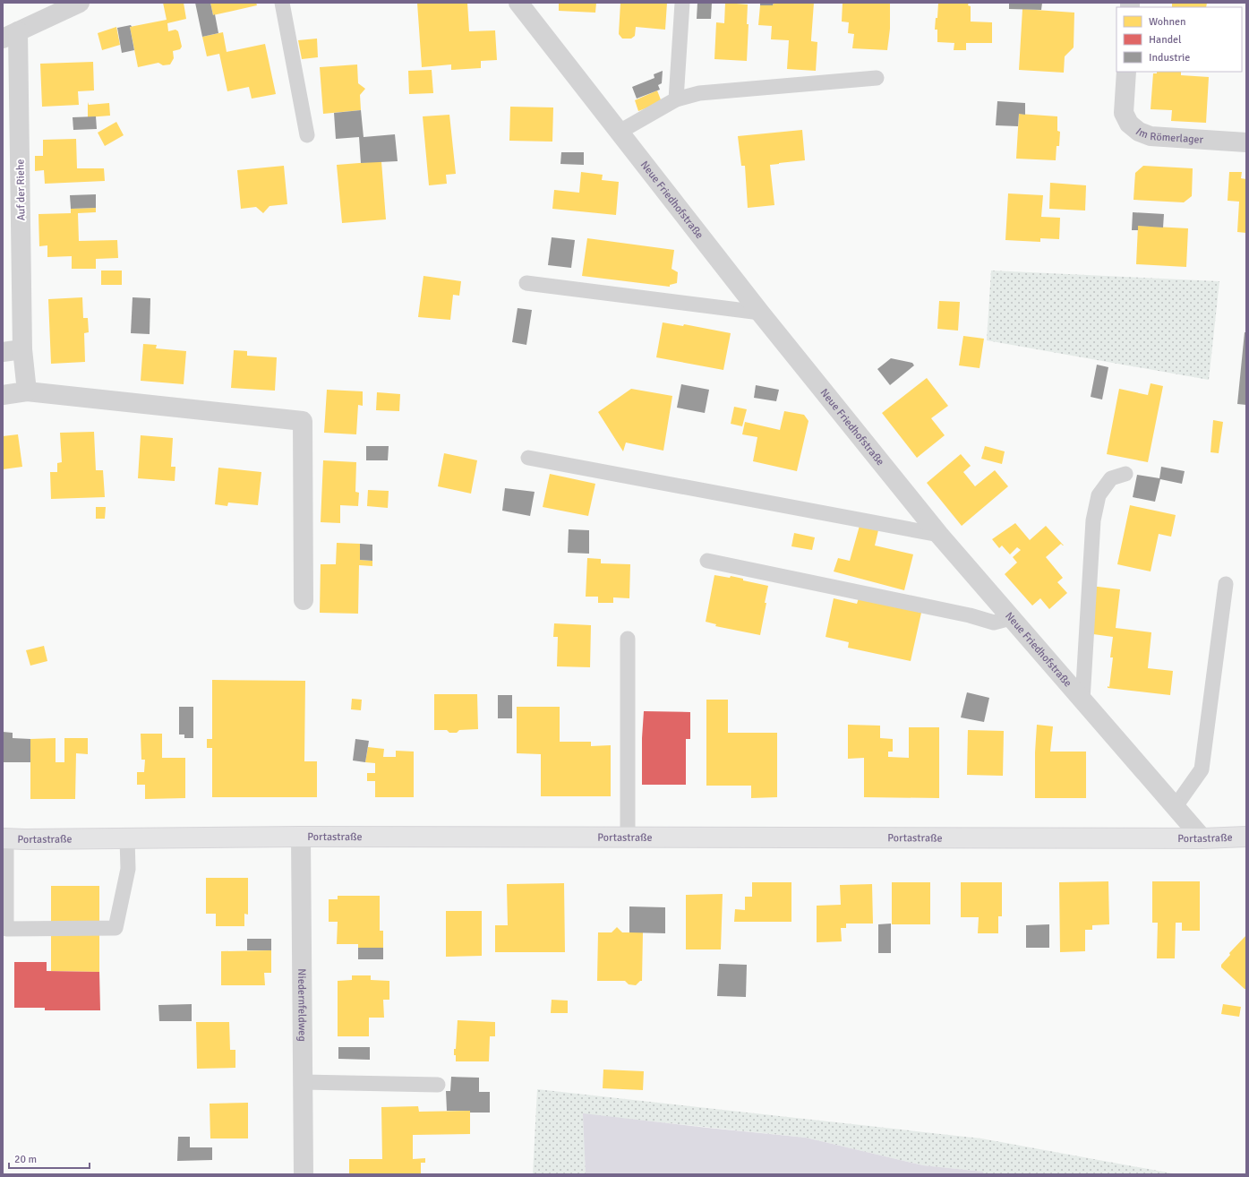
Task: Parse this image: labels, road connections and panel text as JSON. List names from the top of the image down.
{
  "streets": {
    "main road": ["Portastraße"],
    "street": [
      "Im Römerlager",
      "Auf der Riehe",
      "Neue Friedhofstraße",
      "Niedernfeldweg"
    ]
  },
  "crossings": [
    ["Neue Friedhofstraße", "Portastraße"],
    ["Portastraße", "Niedernfeldweg"]
  ],
  "legend": ["Wohnen", "Handel", "Industrie"],
  "scale_bar": "20 m"
}
